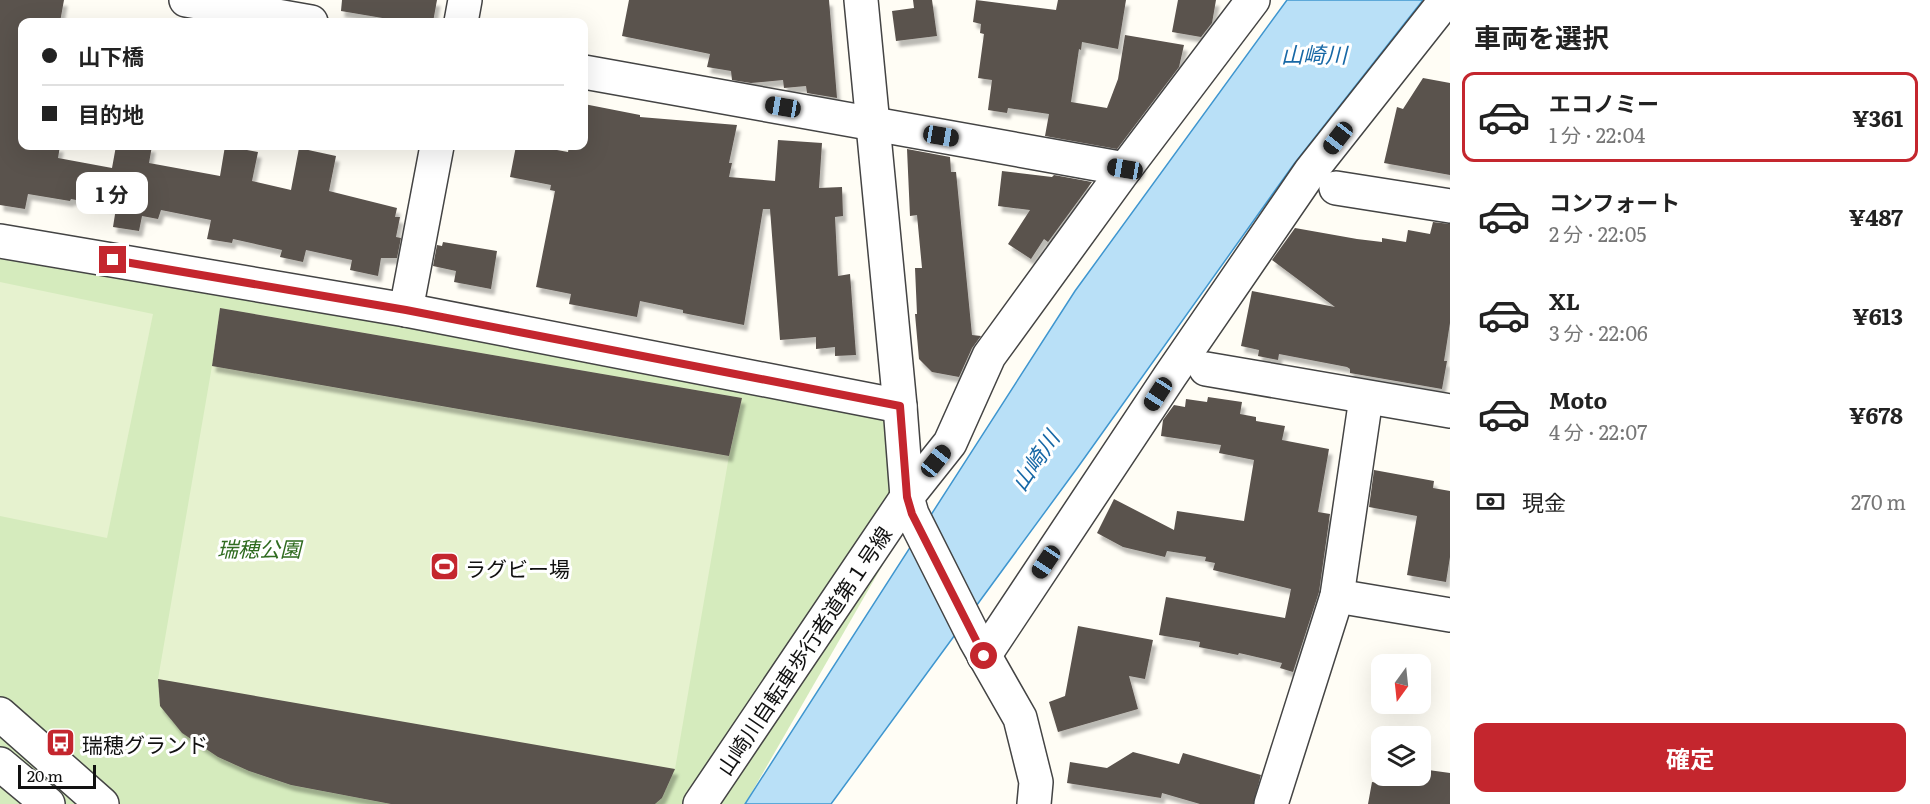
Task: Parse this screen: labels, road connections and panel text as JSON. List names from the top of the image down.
{
  "streets": {
    "street": ["山崎川自転車歩行者道第１号線"]
  },
  "water": ["山崎川"],
  "parks": ["瑞穂公園"],
  "places": {
    "sports": ["ラグビー場"],
    "bus stop": ["瑞穂グランド"]
  },
  "scale_bar": "20 m",
  "north": "bottom",
  "page": {
    "heading": "車両を選択",
    "banner": ["山下橋", "目的地"],
    "list": [
      {
        "name": "エコノミー",
        "note": "1 分 · 22:04",
        "value": "¥361"
      },
      {
        "name": "コンフォート",
        "note": "2 分 · 22:05",
        "value": "¥487"
      },
      {
        "name": "XL",
        "note": "3 分 · 22:06",
        "value": "¥613"
      },
      {
        "name": "Moto",
        "note": "4 分 · 22:07",
        "value": "¥678"
      }
    ],
    "bubble": "1 分",
    "pay": ["現金", "270 m"],
    "buttons": "確定",
    "scale": "20 m"
  }
}
